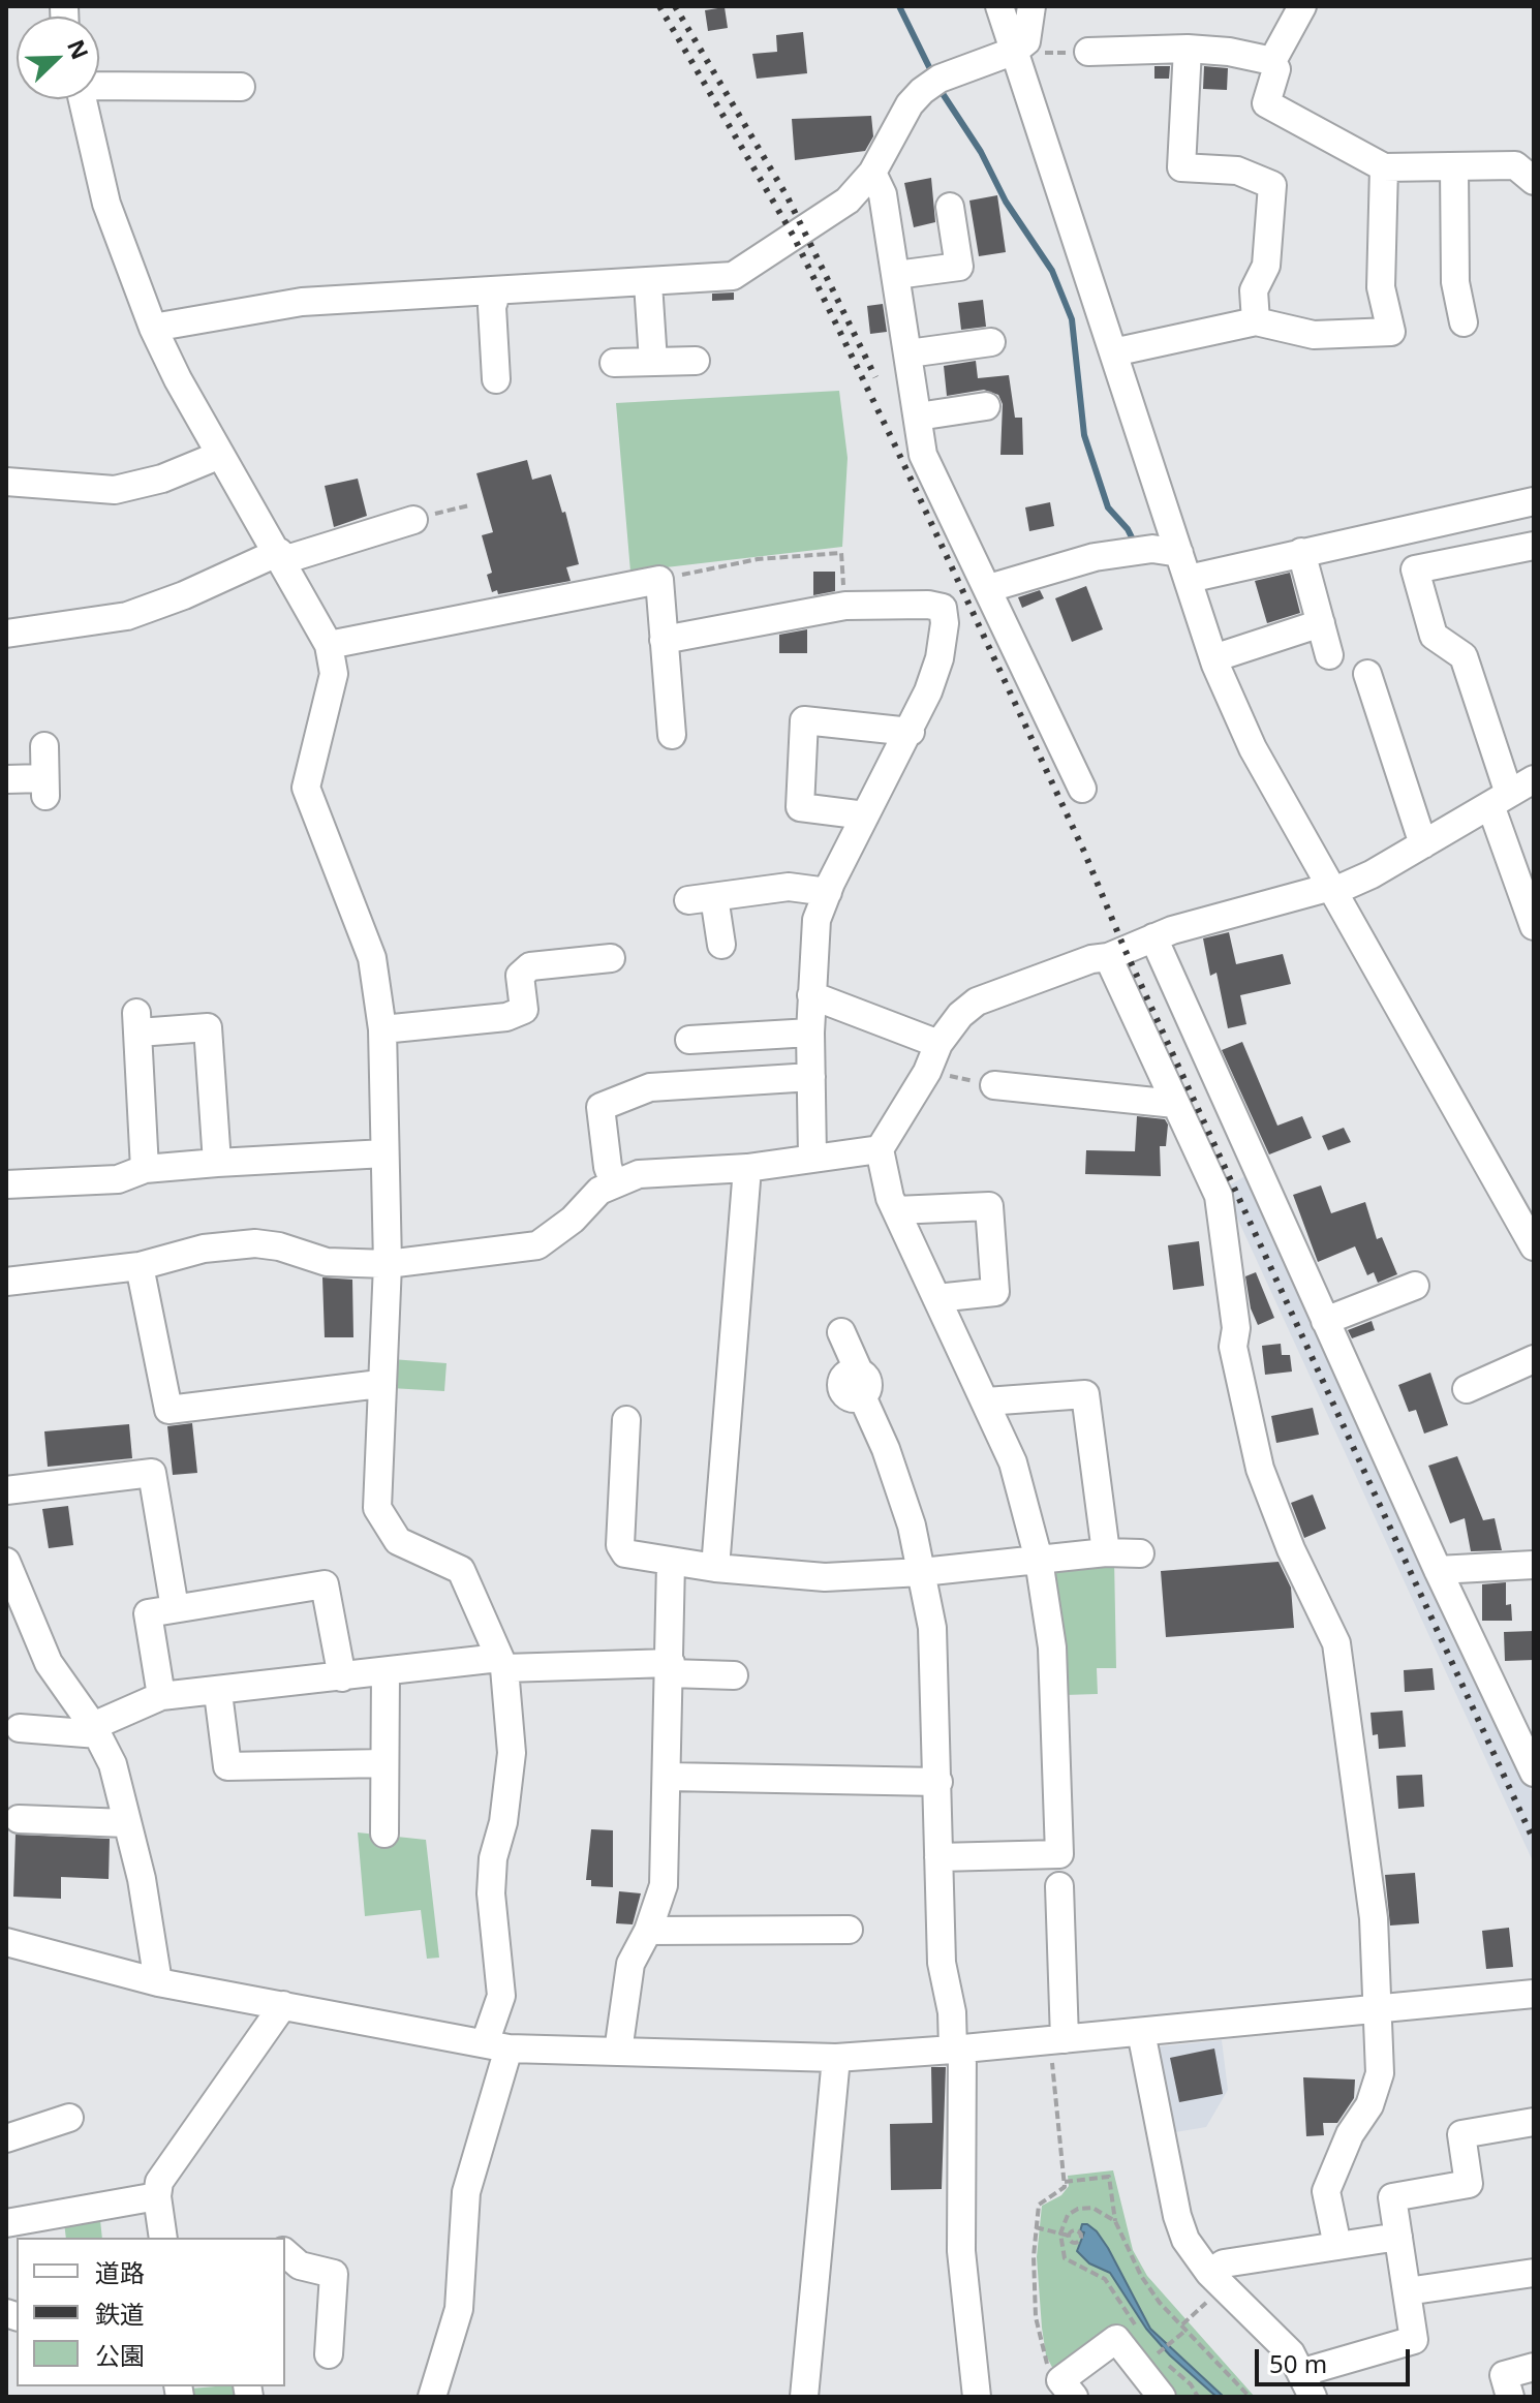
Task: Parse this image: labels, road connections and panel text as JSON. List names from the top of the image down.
{
  "legend": ["道路", "鉄道", "公園"],
  "scale_bar": "50 m",
  "north": "top right"
}
